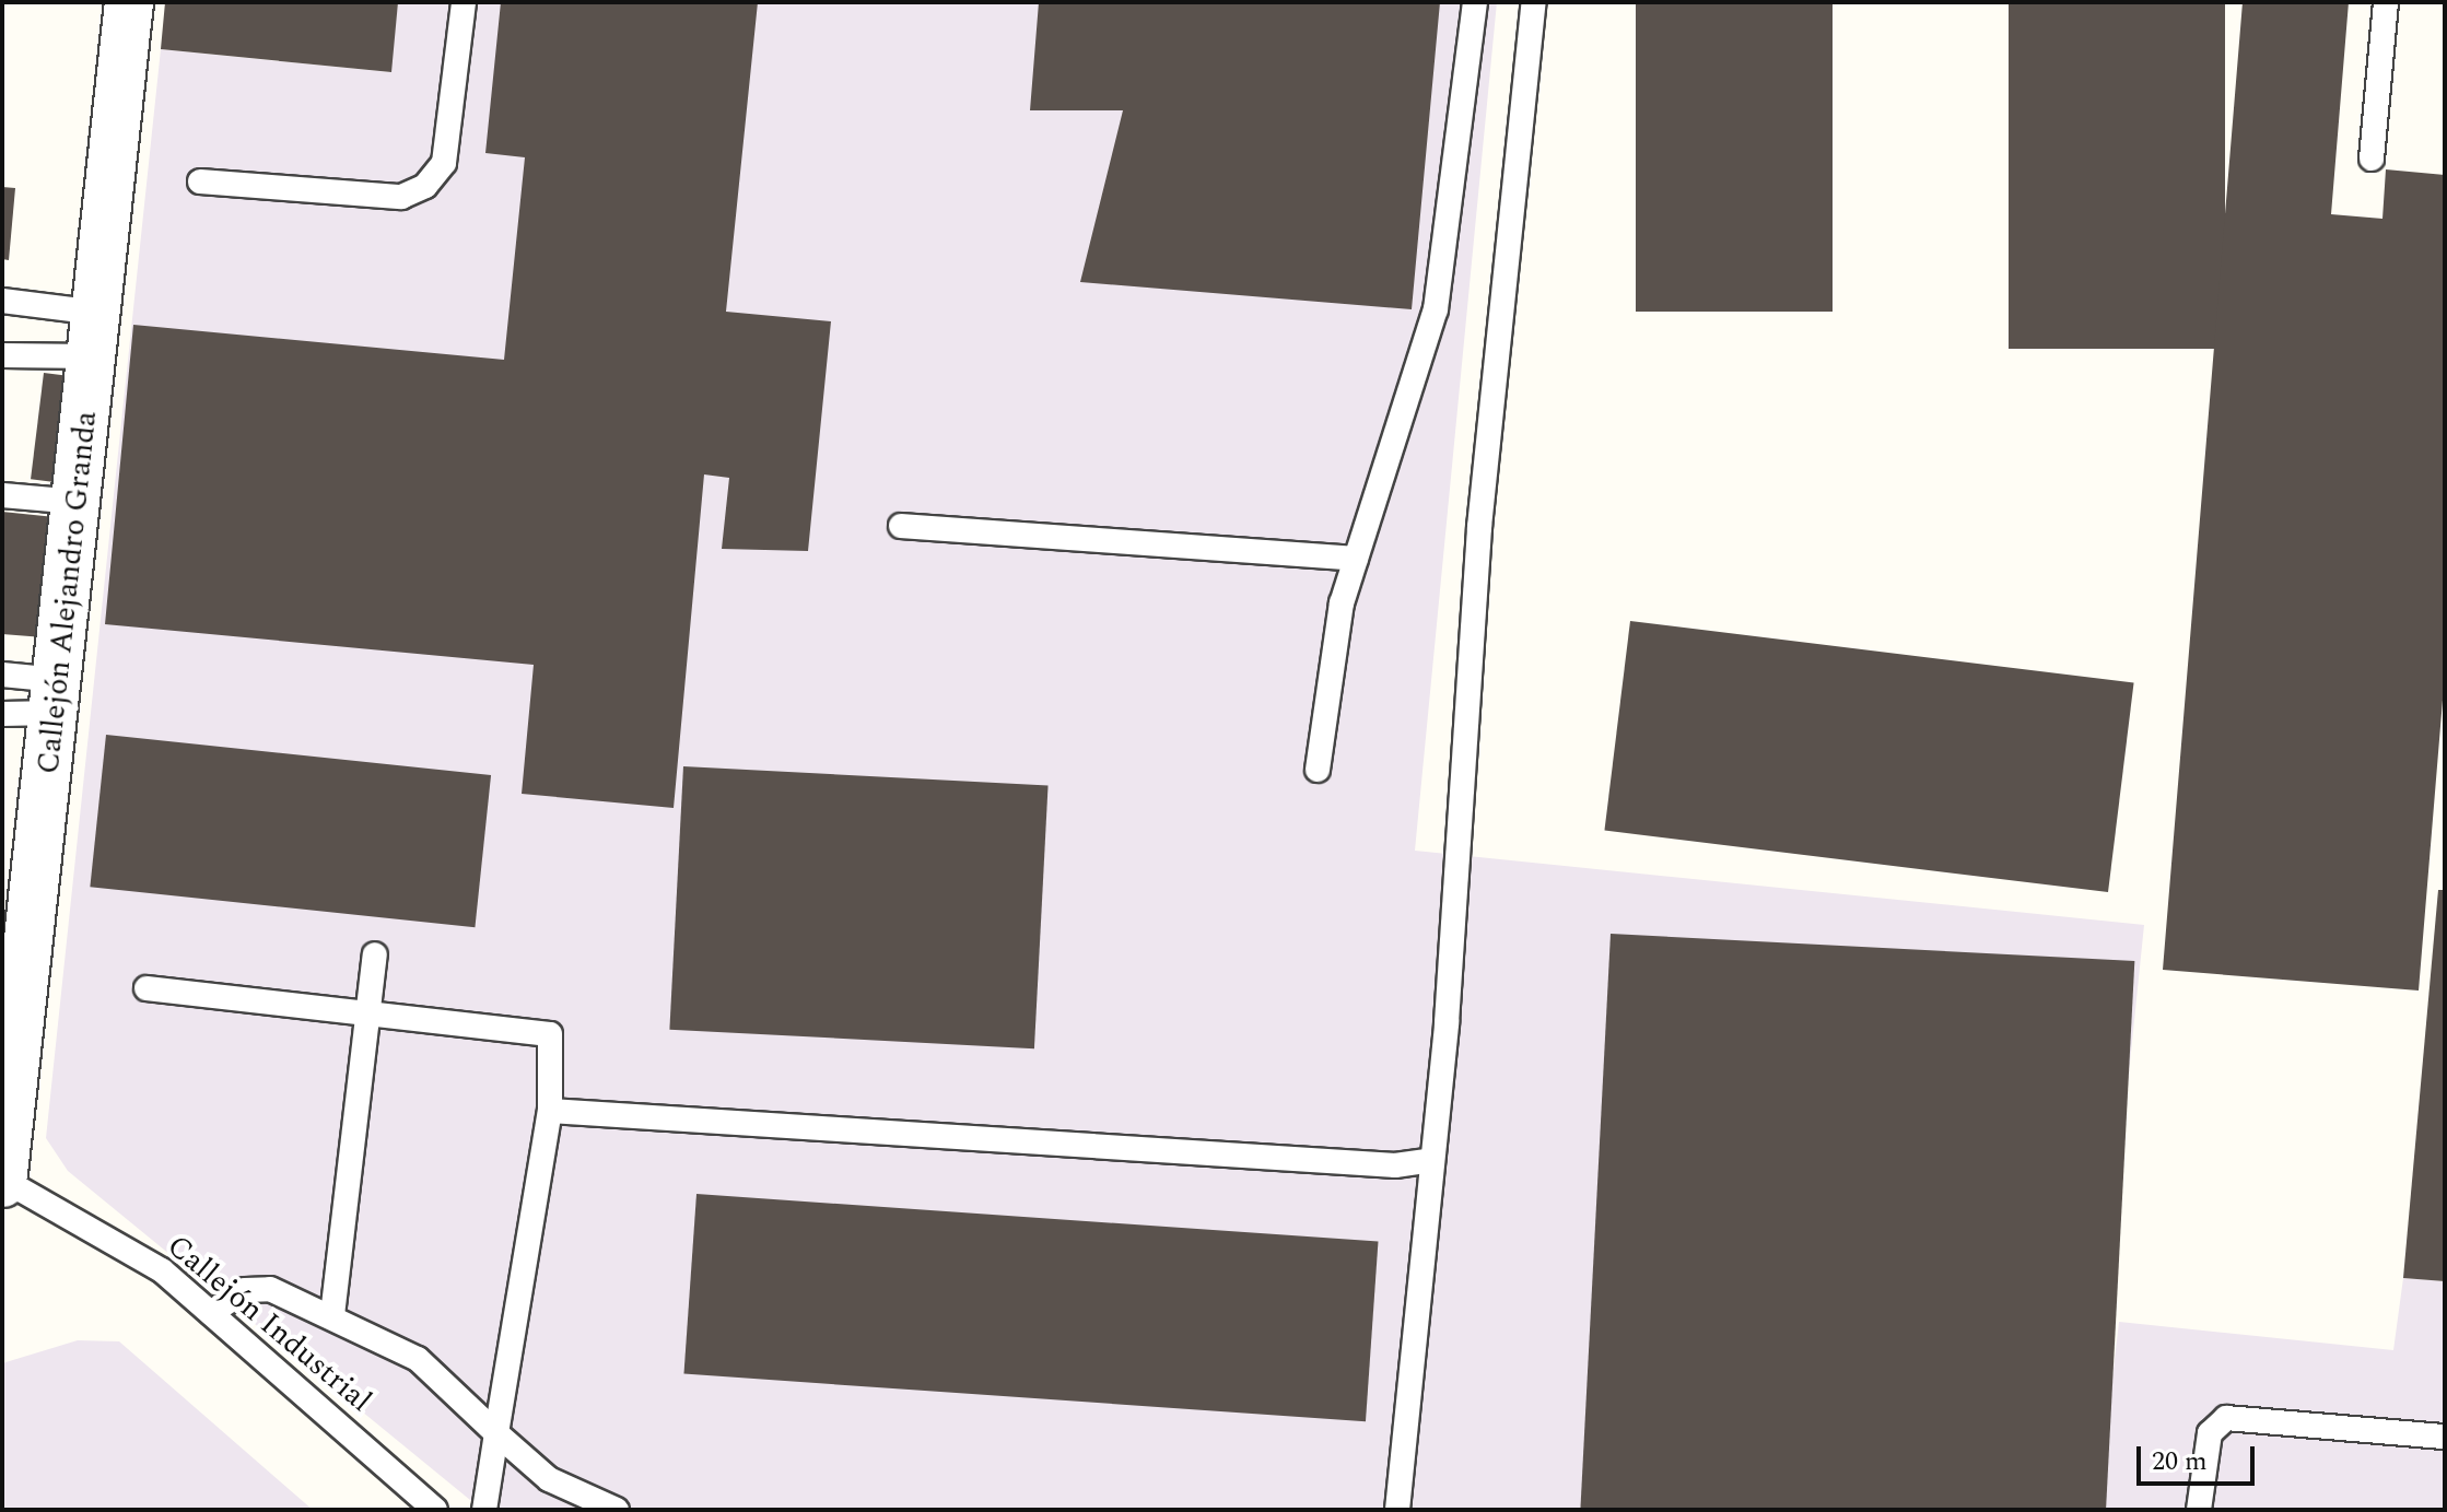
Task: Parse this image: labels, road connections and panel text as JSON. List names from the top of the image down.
{
  "streets": {
    "street": ["Callejón Alejandro Granda"],
    "lane": ["Callejón Industrial"]
  },
  "crossings": [
    ["Callejón Alejandro Granda", "Callejón Industrial"]
  ],
  "scale_bar": "20 m"
}
